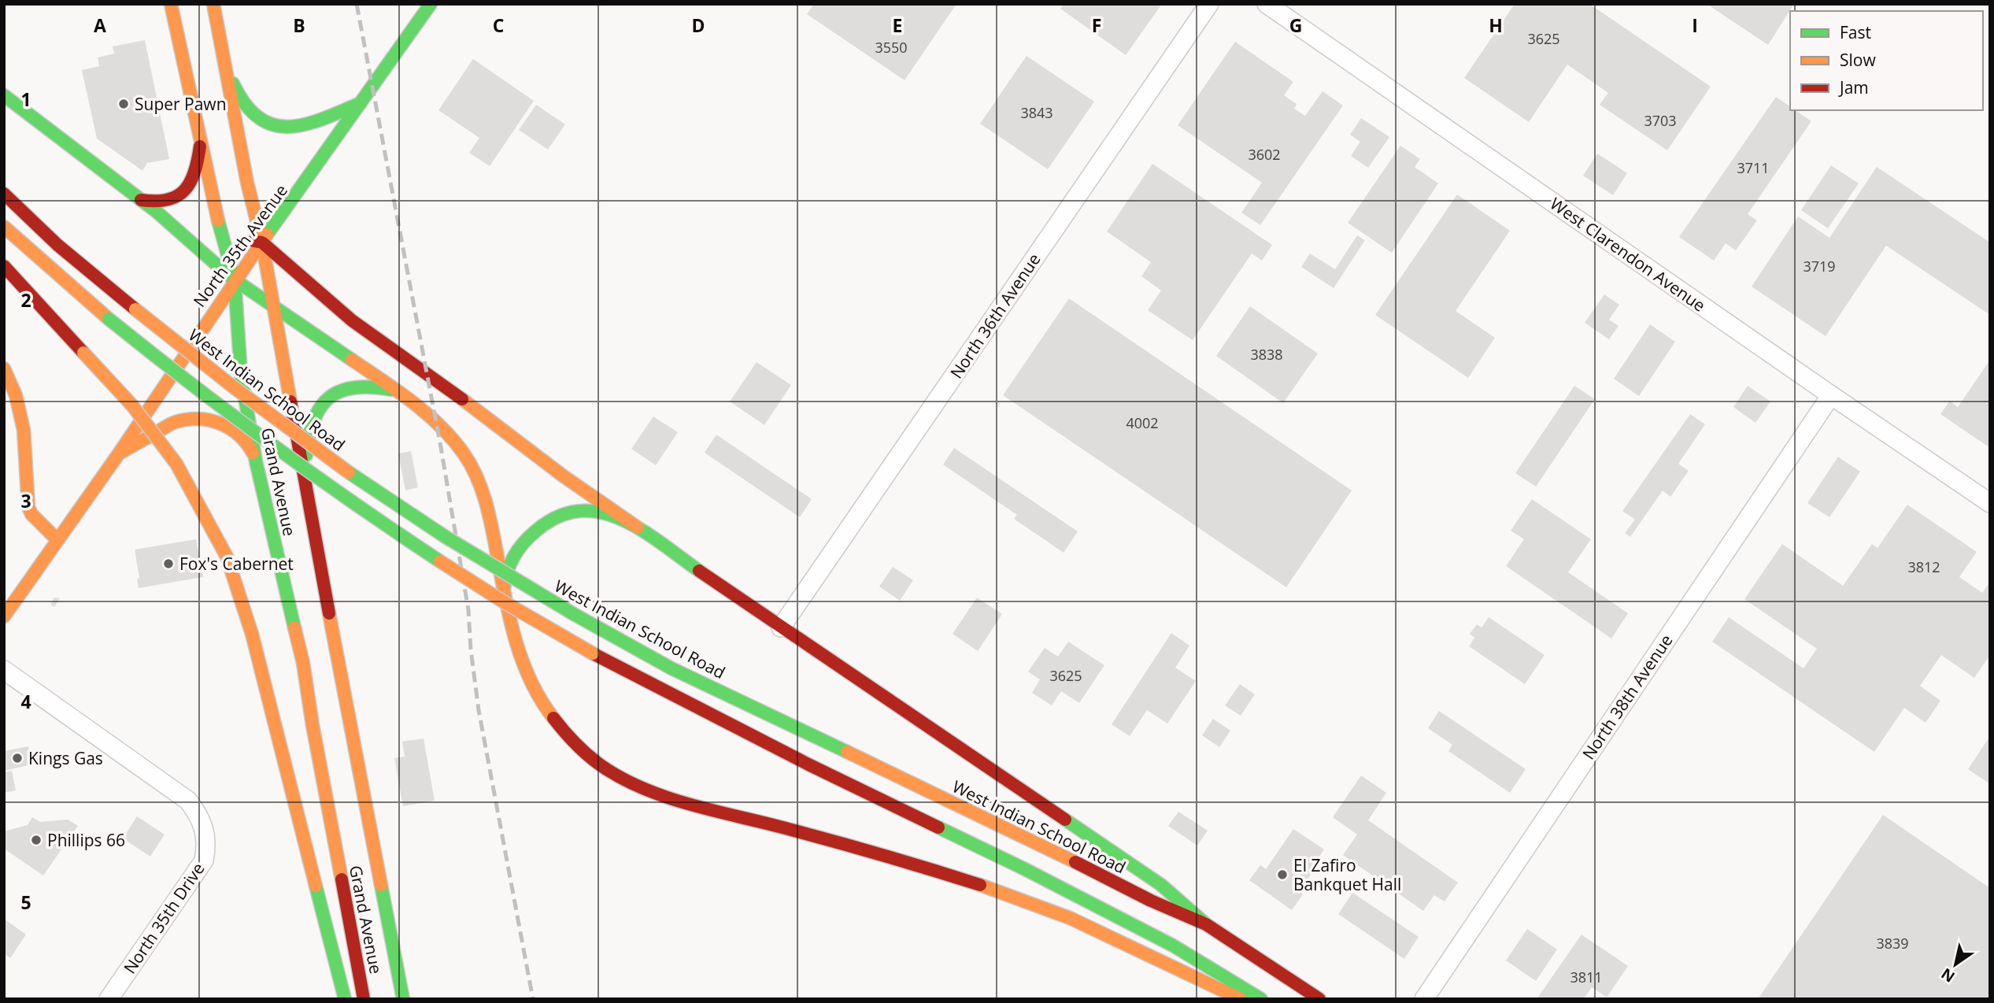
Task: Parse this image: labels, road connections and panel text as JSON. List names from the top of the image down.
{
  "streets": {
    "main road": ["North 35th Avenue", "West Indian School Road", "Grand Avenue"],
    "street": [
      "West Clarendon Avenue",
      "North 36th Avenue",
      "North 38th Avenue",
      "North 35th Drive"
    ]
  },
  "crossings": [
    ["North 35th Avenue", "Grand Avenue"],
    ["West Clarendon Avenue", "North 38th Avenue"]
  ],
  "places": [
    "Super Pawn",
    "Fox's Cabernet",
    "Kings Gas",
    "Phillips 66",
    "El Zafiro Bankquet Hall"
  ],
  "house_numbers": [
    "3625",
    "3550",
    "3843",
    "3703",
    "3602",
    "3711",
    "3719",
    "3838",
    "4002",
    "3812",
    "3625",
    "3839",
    "3811"
  ],
  "legend": ["Fast", "Slow", "Jam"],
  "north": "bottom left",
  "grid": {
    "columns": [
      "A",
      "B",
      "C",
      "D",
      "E",
      "F",
      "G",
      "H",
      "I"
    ],
    "rows": [
      "1",
      "2",
      "3",
      "4",
      "5"
    ]
  }
}
